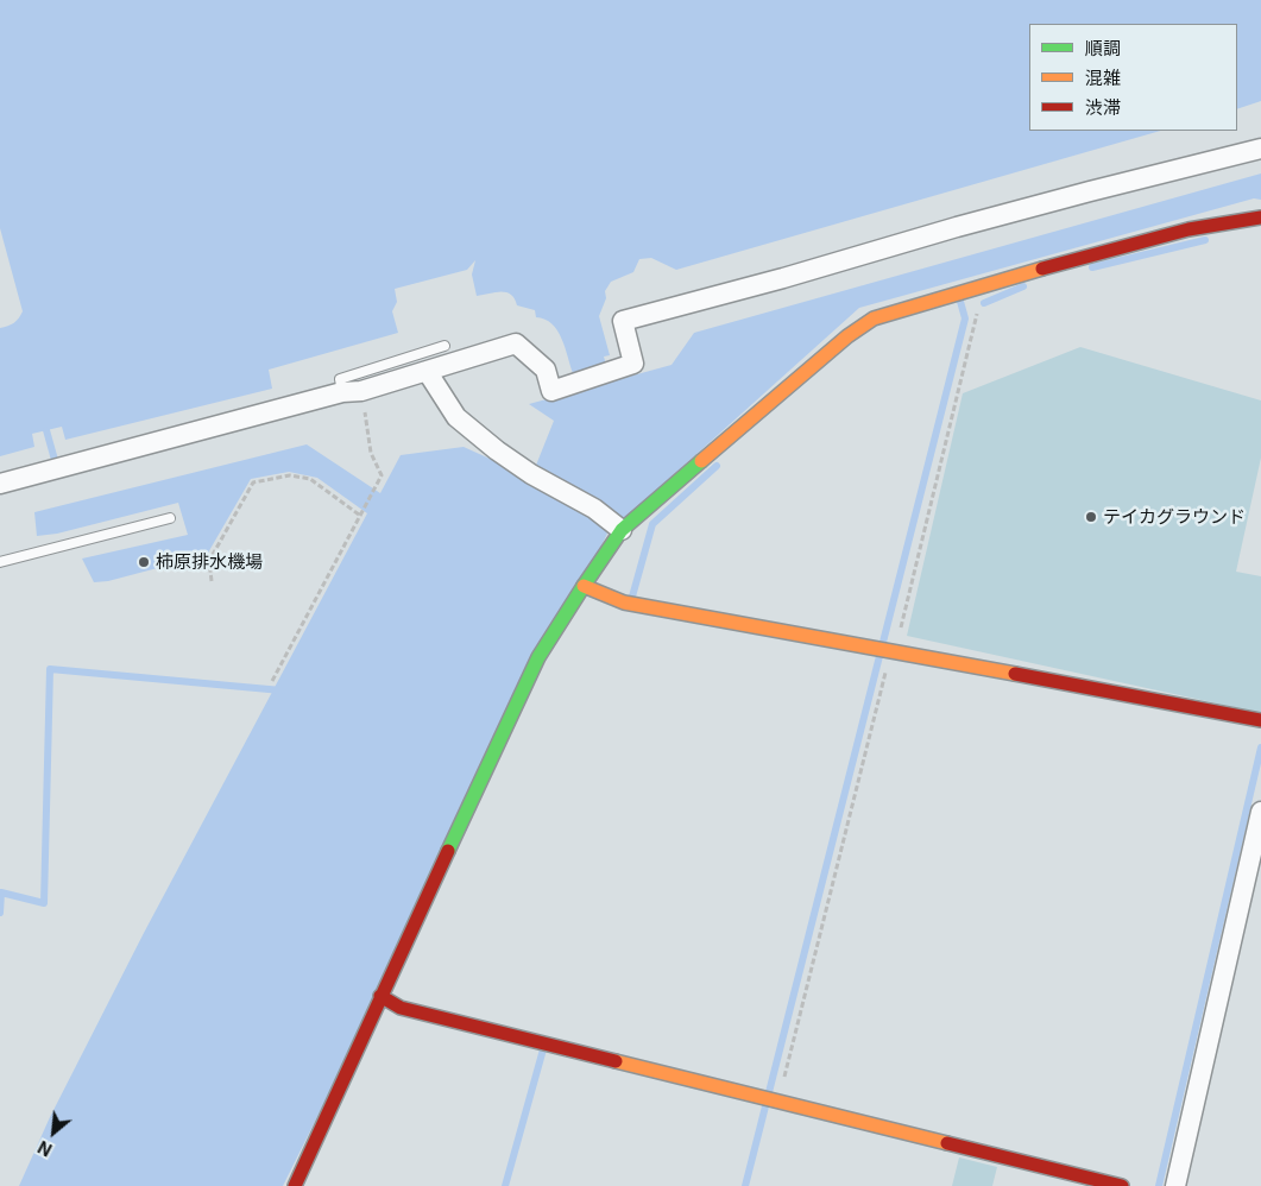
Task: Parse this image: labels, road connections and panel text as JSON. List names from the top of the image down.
{
  "places": ["テイカグラウンド", "柿原排水機場"],
  "legend": ["順調", "混雑", "渋滞"],
  "north": "bottom left"
}
